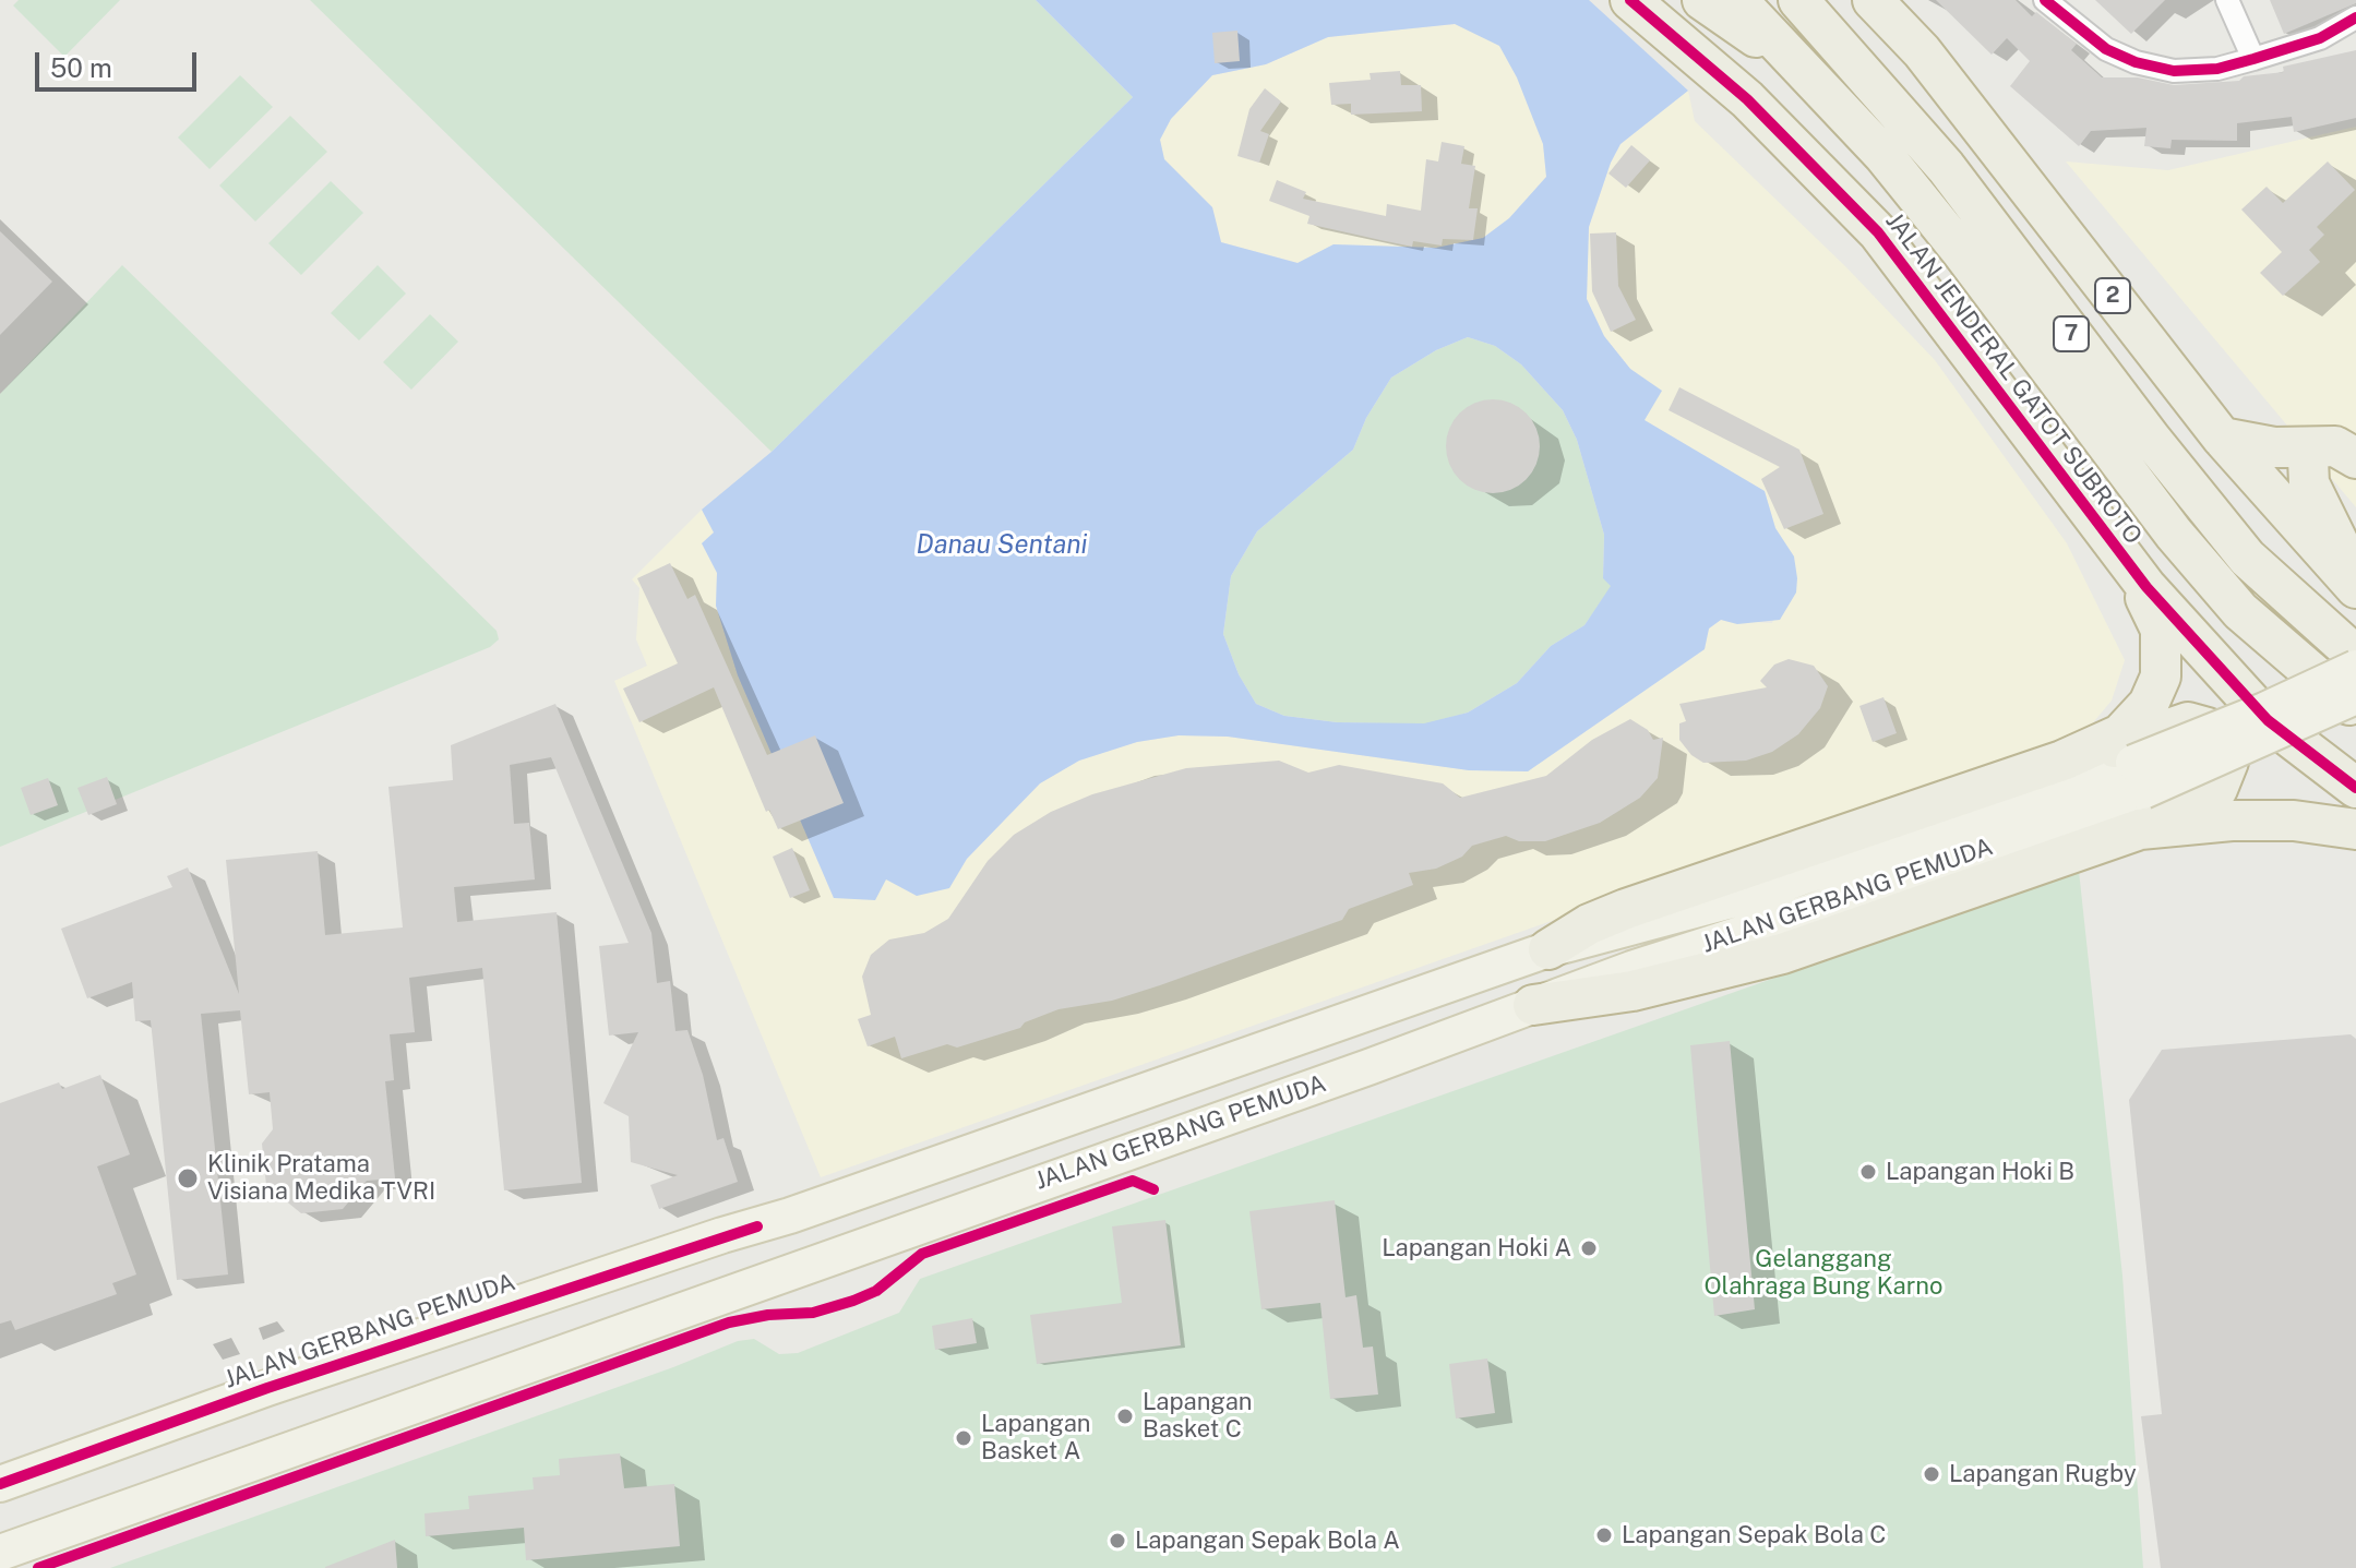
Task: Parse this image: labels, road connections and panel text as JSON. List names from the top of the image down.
{
  "streets": {
    "highway": ["2", "7", "JALAN JENDERAL GATOT SUBROTO"],
    "main road": ["JALAN GERBANG PEMUDA"]
  },
  "water": ["Danau Sentani"],
  "parks": ["Gelanggang Olahraga Bung Karno"],
  "places": [
    "Lapangan Hoki B",
    "Klinik Pratama Visiana Medika TVRI",
    "Lapangan Hoki A",
    "Lapangan Basket C",
    "Lapangan Basket A",
    "Lapangan Rugby",
    "Lapangan Sepak Bola C",
    "Lapangan Sepak Bola A"
  ],
  "scale_bar": "50 m"
}
